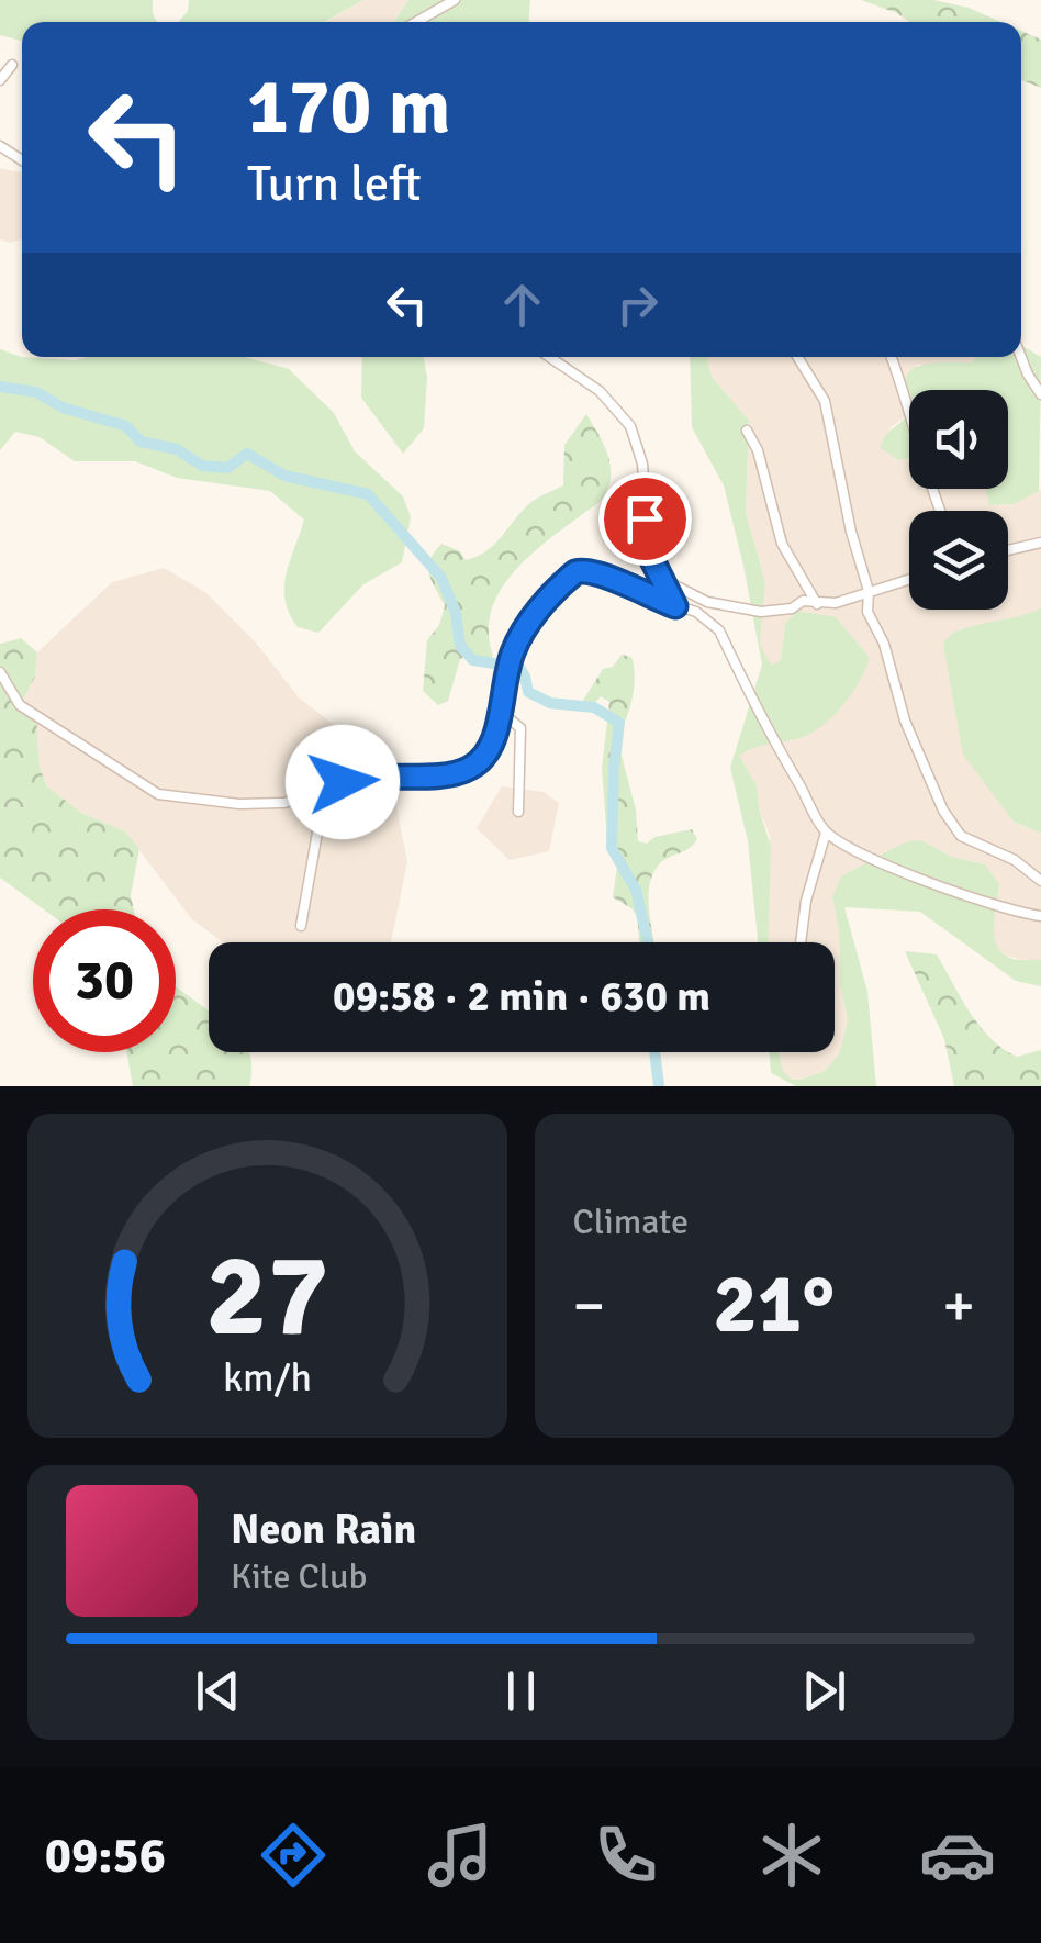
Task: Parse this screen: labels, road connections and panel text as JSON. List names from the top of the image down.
{
  "page": {
    "turn": ["170 m", "Turn left"],
    "limit": "30",
    "trip": "09:58 · 2 min · 630 m",
    "tile": "Climate",
    "heat": ["−", "21°", "+"],
    "song": ["Neon Rain", "Kite Club"],
    "tabs": "09:56",
    "gauge": ["27", "km/h"]
  }
}
